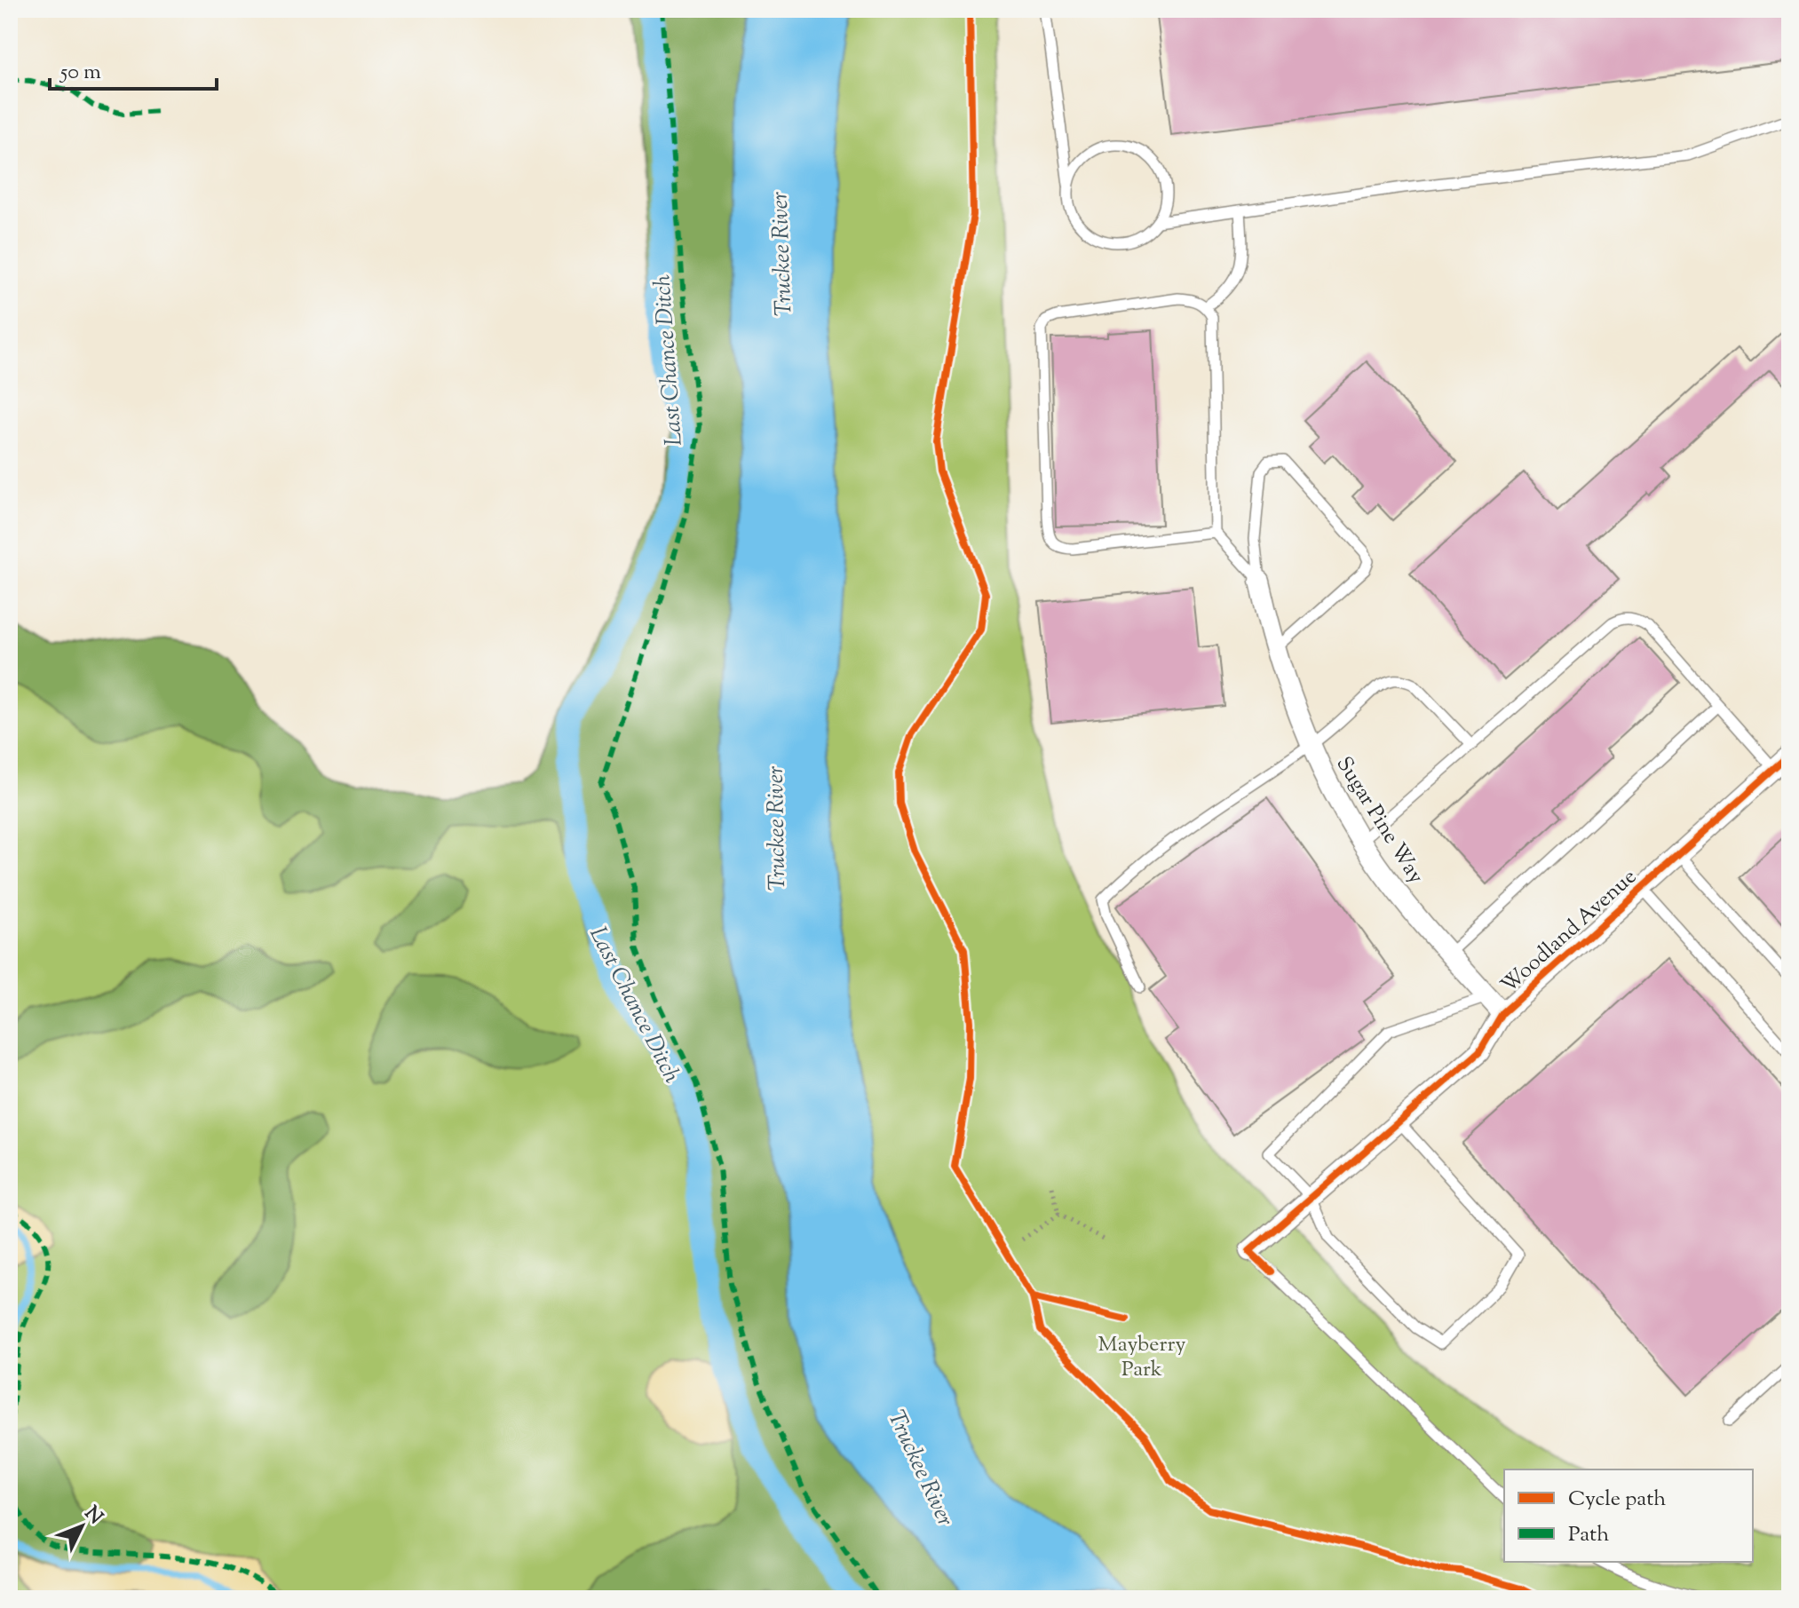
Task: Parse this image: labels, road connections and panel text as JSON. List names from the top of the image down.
{
  "streets": {
    "street": ["Sugar Pine Way", "Woodland Avenue"]
  },
  "crossings": [
    ["Sugar Pine Way", "Woodland Avenue"]
  ],
  "water": ["Truckee River", "Last Chance Ditch"],
  "parks": ["Mayberry Park"],
  "legend": ["Cycle path", "Path"],
  "scale_bar": "50 m",
  "north": "top right"
}
